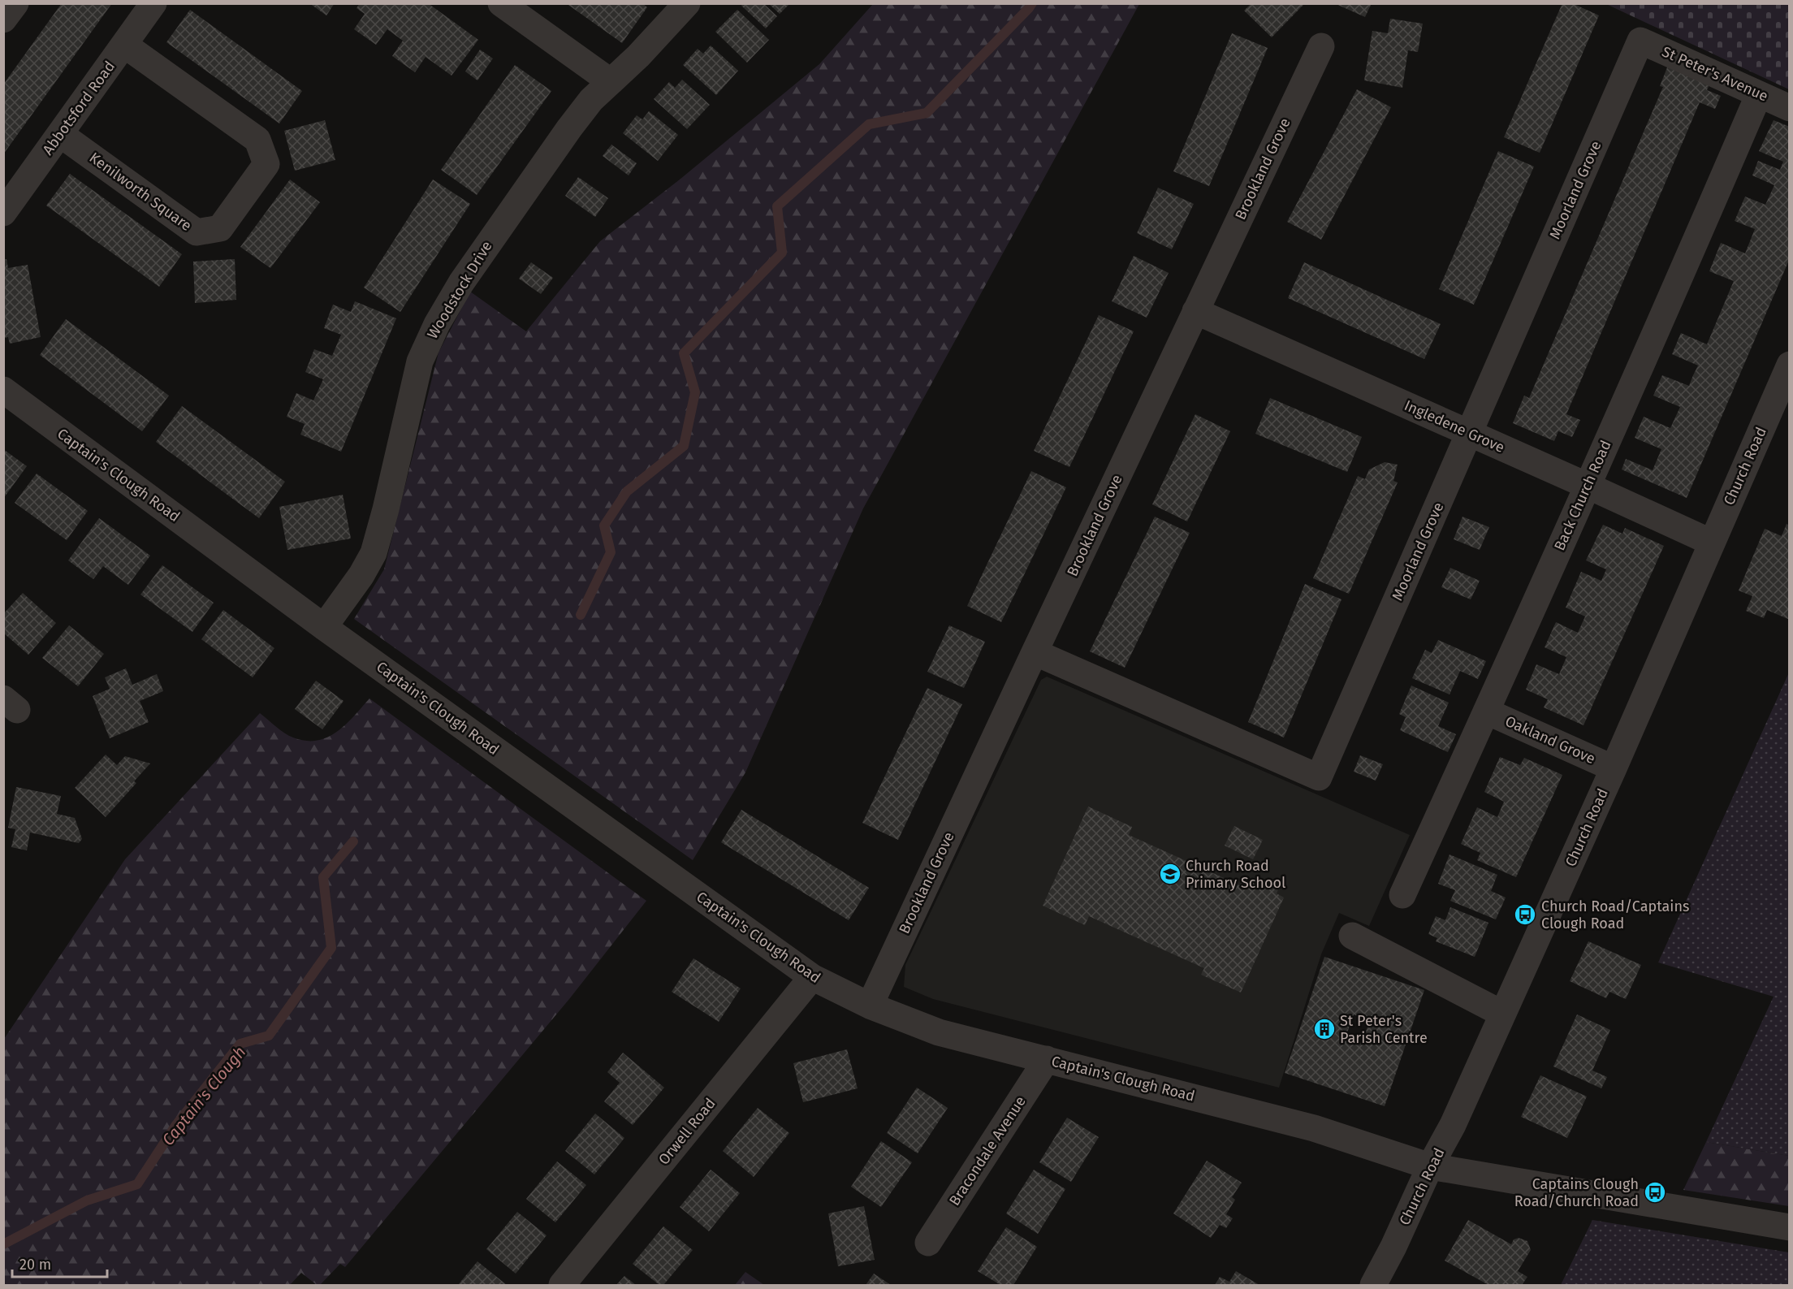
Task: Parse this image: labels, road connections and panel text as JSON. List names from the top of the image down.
{
  "streets": {
    "street": [
      "St Peter's Avenue",
      "Abbotsford Road",
      "Brookland Grove",
      "Moorland Grove",
      "Kenilworth Square",
      "Woodstock Drive",
      "Ingledene Grove",
      "Church Road",
      "Captain's Clough Road",
      "Back Church Road",
      "Oakland Grove",
      "Orwell Road",
      "Bracondale Avenue"
    ]
  },
  "crossings": [
    ["St Peter's Avenue", "Moorland Grove"],
    ["St Peter's Avenue", "Back Church Road"],
    ["Abbotsford Road", "Kenilworth Square"],
    ["Brookland Grove", "Moorland Grove"],
    ["Brookland Grove", "Ingledene Grove"],
    ["Brookland Grove", "Captain's Clough Road"],
    ["Moorland Grove", "Ingledene Grove"],
    ["Woodstock Drive", "Captain's Clough Road"],
    ["Ingledene Grove", "Church Road"],
    ["Ingledene Grove", "Back Church Road"],
    ["Church Road", "Captain's Clough Road"],
    ["Church Road", "Oakland Grove"],
    ["Captain's Clough Road", "Orwell Road"],
    ["Captain's Clough Road", "Bracondale Avenue"],
    ["Back Church Road", "Oakland Grove"]
  ],
  "water": ["Captain's Clough"],
  "places": {
    "school or university": ["Church Road Primary School"],
    "bus stop": ["Church Road/Captains Clough Road", "Captains Clough Road/Church Road"],
    "building": ["St Peter's Parish Centre"]
  },
  "scale_bar": "20 m"
}
